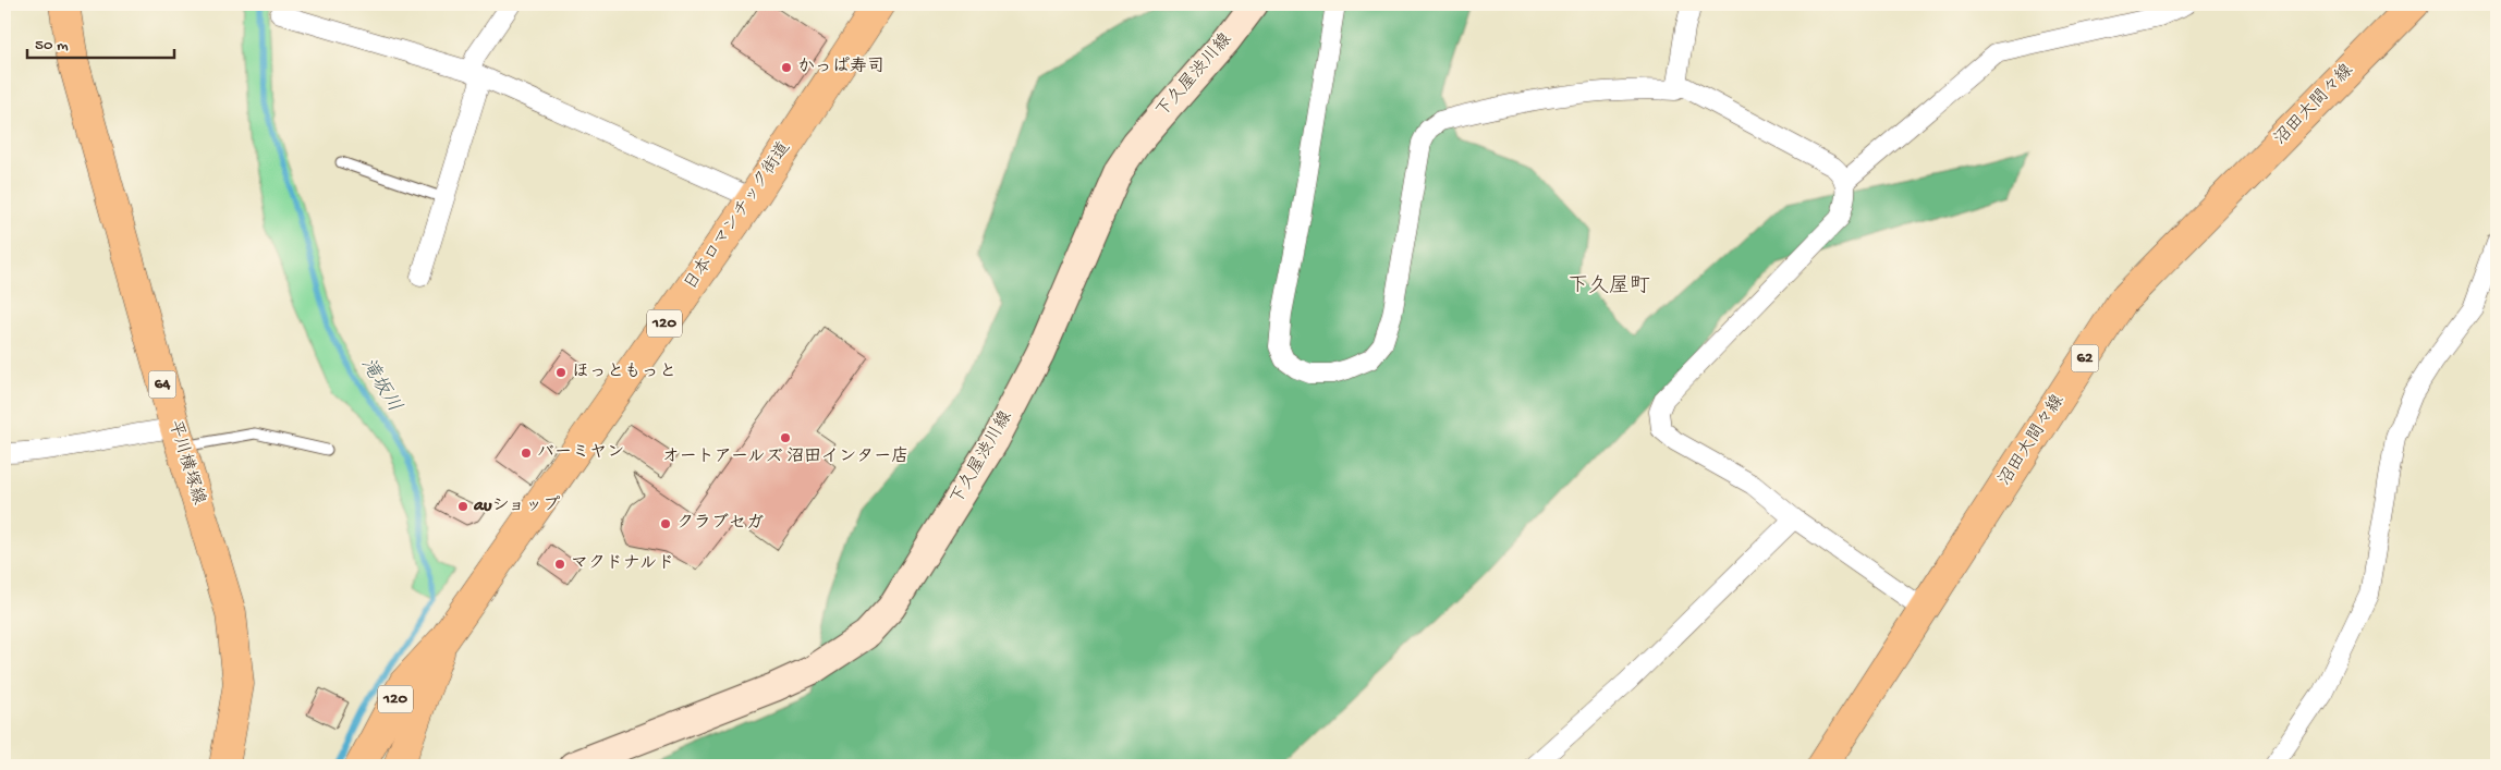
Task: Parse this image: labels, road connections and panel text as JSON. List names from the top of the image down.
{
  "streets": {
    "main road": [
      "下久屋渋川線",
      "沼田大間々線",
      "日本ロマンチック街道",
      "120",
      "62",
      "64",
      "平川横塚線"
    ]
  },
  "districts": ["下久屋町"],
  "water": ["滝坂川"],
  "places": [
    "かっぱ寿司",
    "ほっともっと",
    "オートアールズ 沼田インター店",
    "バーミヤン",
    "auショップ",
    "クラブセガ",
    "マクドナルド"
  ],
  "scale_bar": "50 m"
}
